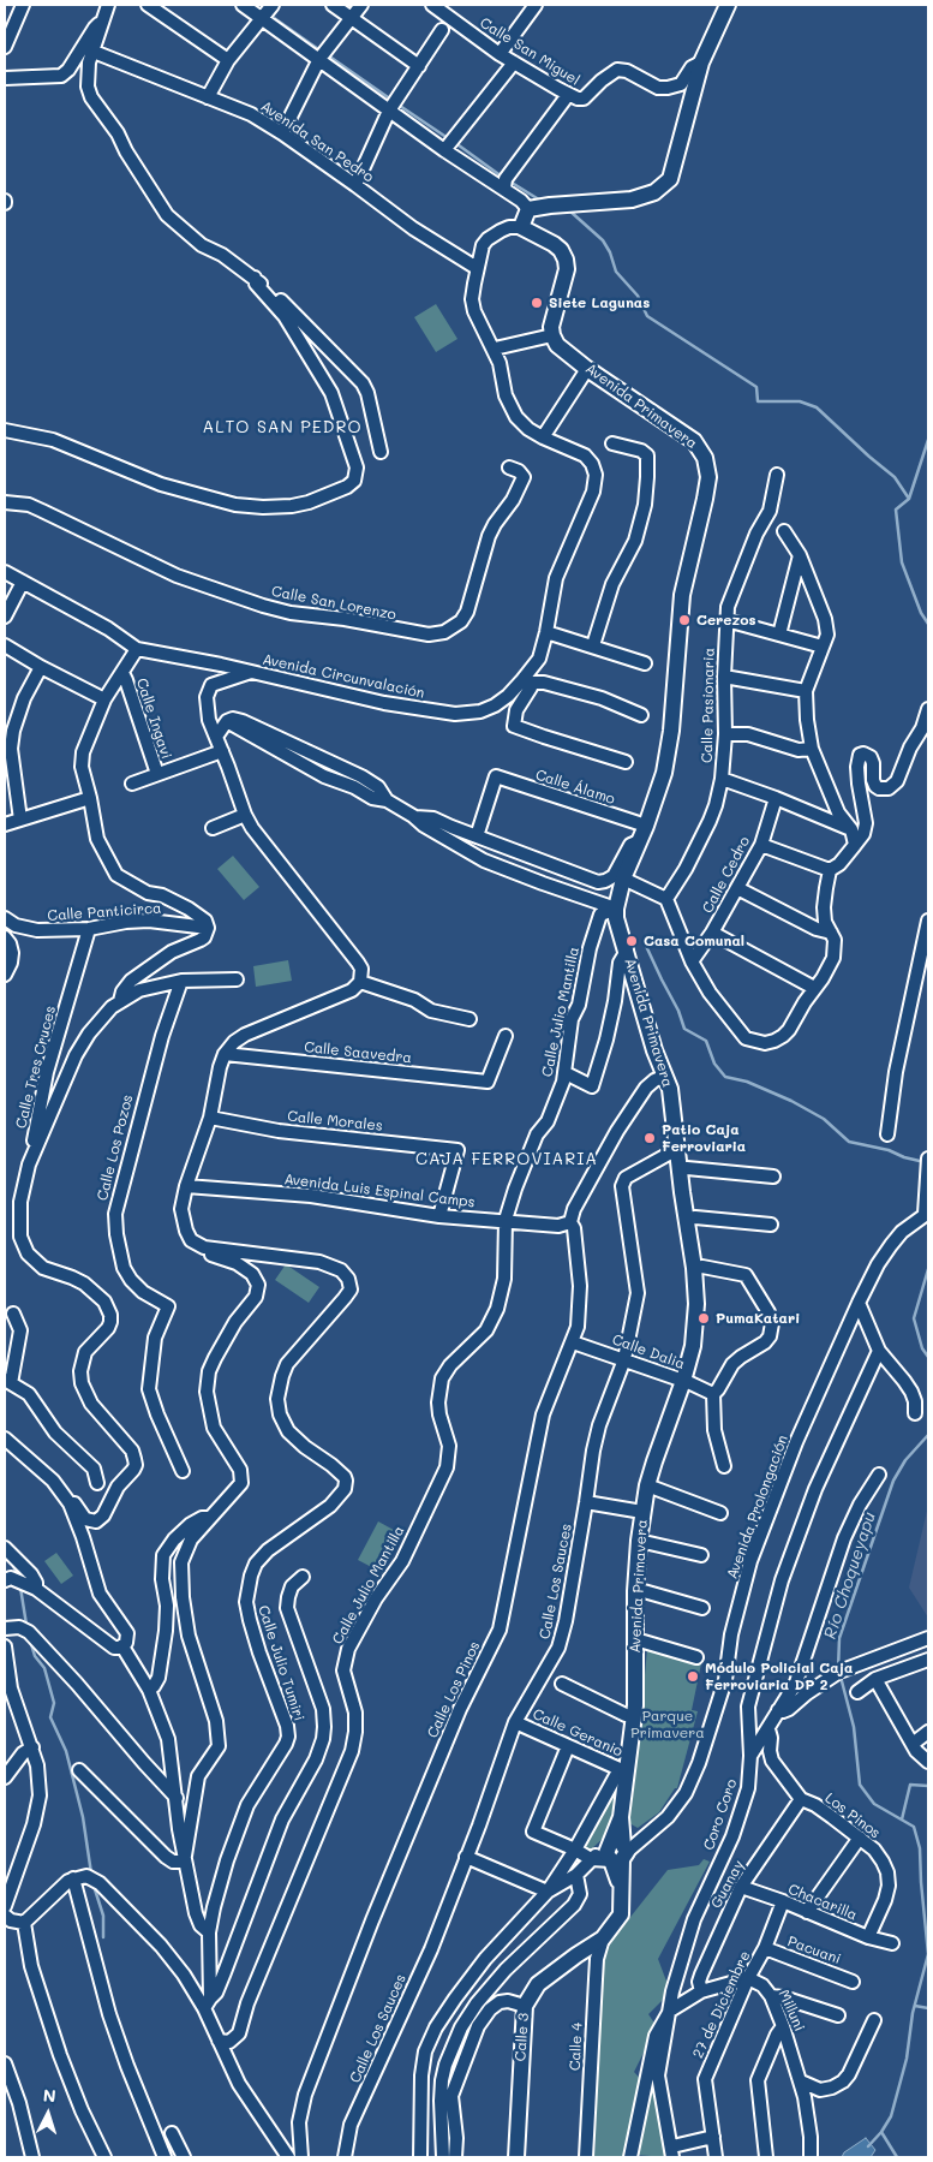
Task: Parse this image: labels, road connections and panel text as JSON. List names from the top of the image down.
{
  "streets": {
    "main road": ["Avenida Primavera", "Calle 3"],
    "street": [
      "Calle San Miguel",
      "Avenida San Pedro",
      "Calle San Lorenzo",
      "Avenida Circunvalación",
      "Calle Pasionaria",
      "Calle Ingavi",
      "Calle Álamo",
      "Calle Cedro",
      "Calle Panticirca",
      "Calle Julio Mantilla",
      "Calle Saavedra",
      "Calle Tres Cruces",
      "Calle Morales",
      "Calle Los Pozos",
      "Avenida Luis Espinal Camps",
      "Calle Dalia",
      "Avenida Prolongación",
      "Calle Los Sauces",
      "Calle Julio Tumiri",
      "Calle Los Pinos",
      "Calle Geranio",
      "Coro Coro",
      "Los Pinos",
      "Guanay",
      "Chacarilla",
      "Pacuani",
      "27 de Diciembre",
      "Milluni",
      "Calle 4"
    ]
  },
  "crossings": [
    ["Avenida San Pedro", "Avenida Primavera"],
    ["Avenida San Pedro", "Avenida Circunvalación"],
    ["Avenida Primavera", "Avenida Circunvalación"],
    ["Avenida Primavera", "Calle Álamo"],
    ["Avenida Primavera", "Calle Julio Mantilla"],
    ["Avenida Primavera", "Calle Dalia"],
    ["Avenida Primavera", "Avenida Prolongación"],
    ["Avenida Primavera", "Calle Los Sauces"],
    ["Avenida Primavera", "Calle Geranio"],
    ["Avenida Primavera", "Calle 3"],
    ["Calle Panticirca", "Calle Tres Cruces"],
    ["Calle Julio Mantilla", "Avenida Luis Espinal Camps"],
    ["Calle Morales", "Avenida Luis Espinal Camps"],
    ["Avenida Luis Espinal Camps", "Calle Los Pinos"],
    ["Calle Dalia", "Calle Los Sauces"],
    ["Calle Dalia", "Calle Los Pinos"],
    ["Avenida Prolongación", "Calle 3"],
    ["Calle Los Sauces", "Calle Geranio"],
    ["Los Pinos", "Guanay"],
    ["Los Pinos", "Chacarilla"],
    ["Guanay", "Chacarilla"],
    ["Chacarilla", "27 de Diciembre"],
    ["Pacuani", "27 de Diciembre"],
    ["27 de Diciembre", "Milluni"],
    ["Calle 3", "Calle 4"]
  ],
  "districts": ["ALTO SAN PEDRO", "CAJA FERROVIARIA"],
  "water": ["Río Choqueyapu"],
  "parks": ["Parque Primavera"],
  "places": [
    "Siete Lagunas",
    "Cerezos",
    "Casa Comunal",
    "Patio Caja Ferroviaria",
    "PumaKatari",
    "Módulo Policial Caja Ferroviaria DP 2"
  ],
  "north": "top"
}
